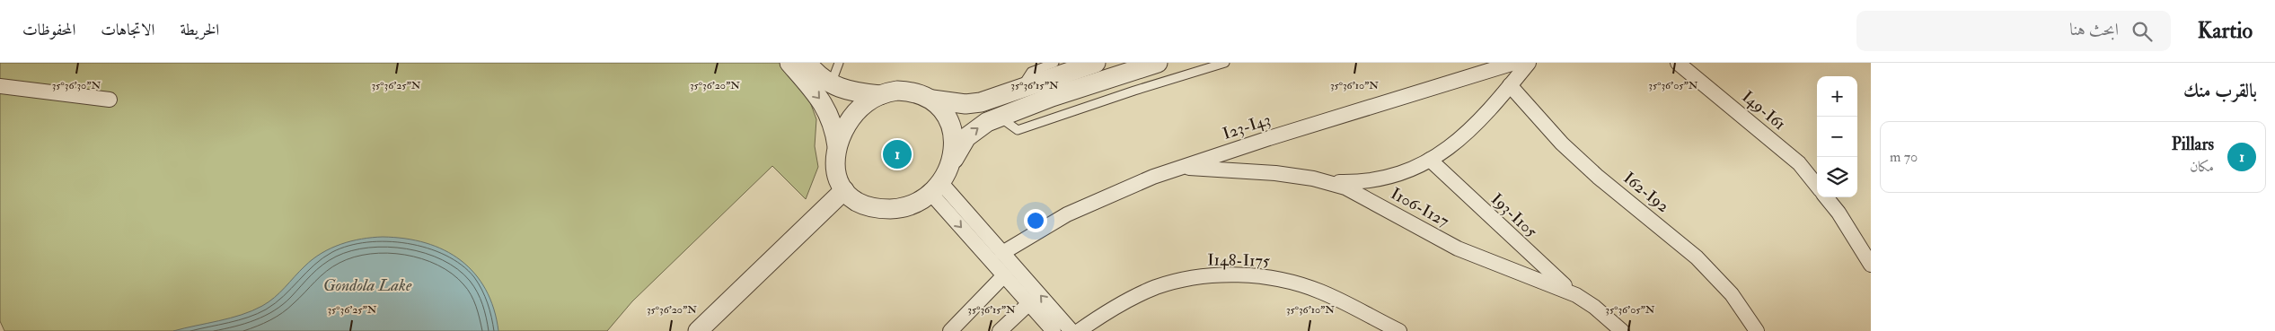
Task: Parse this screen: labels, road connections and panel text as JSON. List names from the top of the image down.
{
  "streets": {
    "street": [
      "I49-I61",
      "I23-I43",
      "I62-I92",
      "I106-I127",
      "I93-I105",
      "I148-I175"
    ]
  },
  "crossings": [
    ["I23-I43", "I106-I127"],
    ["I106-I127", "I93-I105"]
  ],
  "water": ["Gondola Lake"],
  "page": {
    "header": "Kartio",
    "search": "ابحث هنا",
    "nav": ["الخريطة", "الاتجاهات", "المحفوظات"],
    "heading": "بالقرب منك",
    "map_buttons": ["+", "−"],
    "list": [
      {
        "mark": "1",
        "name": "Pillars",
        "note": "مكان",
        "value": "70 m"
      }
    ],
    "pins": "1"
  },
  "coordinates": [
    "35°36'30\"N",
    "35°36'25\"N",
    "35°36'20\"N",
    "35°36'15\"N",
    "35°36'10\"N",
    "35°36'05\"N"
  ]
}
